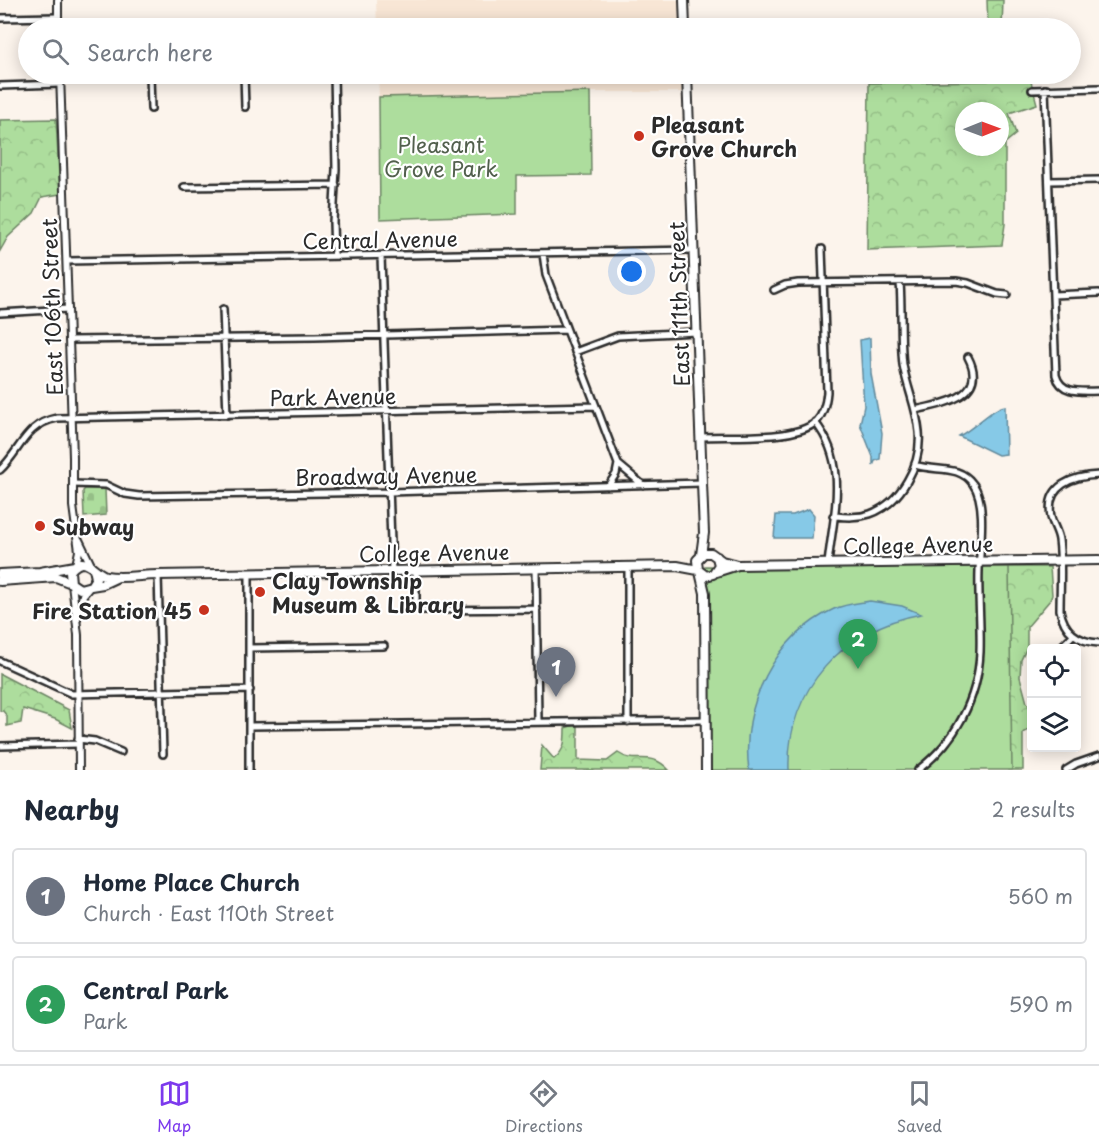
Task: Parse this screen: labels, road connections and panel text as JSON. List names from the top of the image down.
{
  "streets": {
    "main road": ["East 111th Street", "College Avenue"],
    "street": [
      "Central Avenue",
      "East 106th Street",
      "Park Avenue",
      "Broadway Avenue"
    ]
  },
  "crossings": [
    ["Central Avenue", "East 111th Street"],
    ["Central Avenue", "East 106th Street"],
    ["East 111th Street", "Broadway Avenue"],
    ["East 111th Street", "College Avenue"],
    ["East 106th Street", "Park Avenue"],
    ["East 106th Street", "Broadway Avenue"],
    ["East 106th Street", "College Avenue"]
  ],
  "parks": ["Pleasant Grove Park"],
  "places": [
    "Pleasant Grove Church",
    "Subway",
    "Clay Township Museum & Library",
    "Fire Station 45"
  ],
  "north": "right",
  "page": {
    "search": "Search here",
    "pins": ["2", "1"],
    "heading": ["Nearby", "2 results"],
    "list": [
      {
        "mark": "1",
        "name": "Home Place Church",
        "note": "Church · East 110th Street",
        "value": "560 m"
      },
      {
        "mark": "2",
        "name": "Central Park",
        "note": "Park",
        "value": "590 m"
      }
    ],
    "nav": ["Map", "Directions", "Saved"]
  }
}
